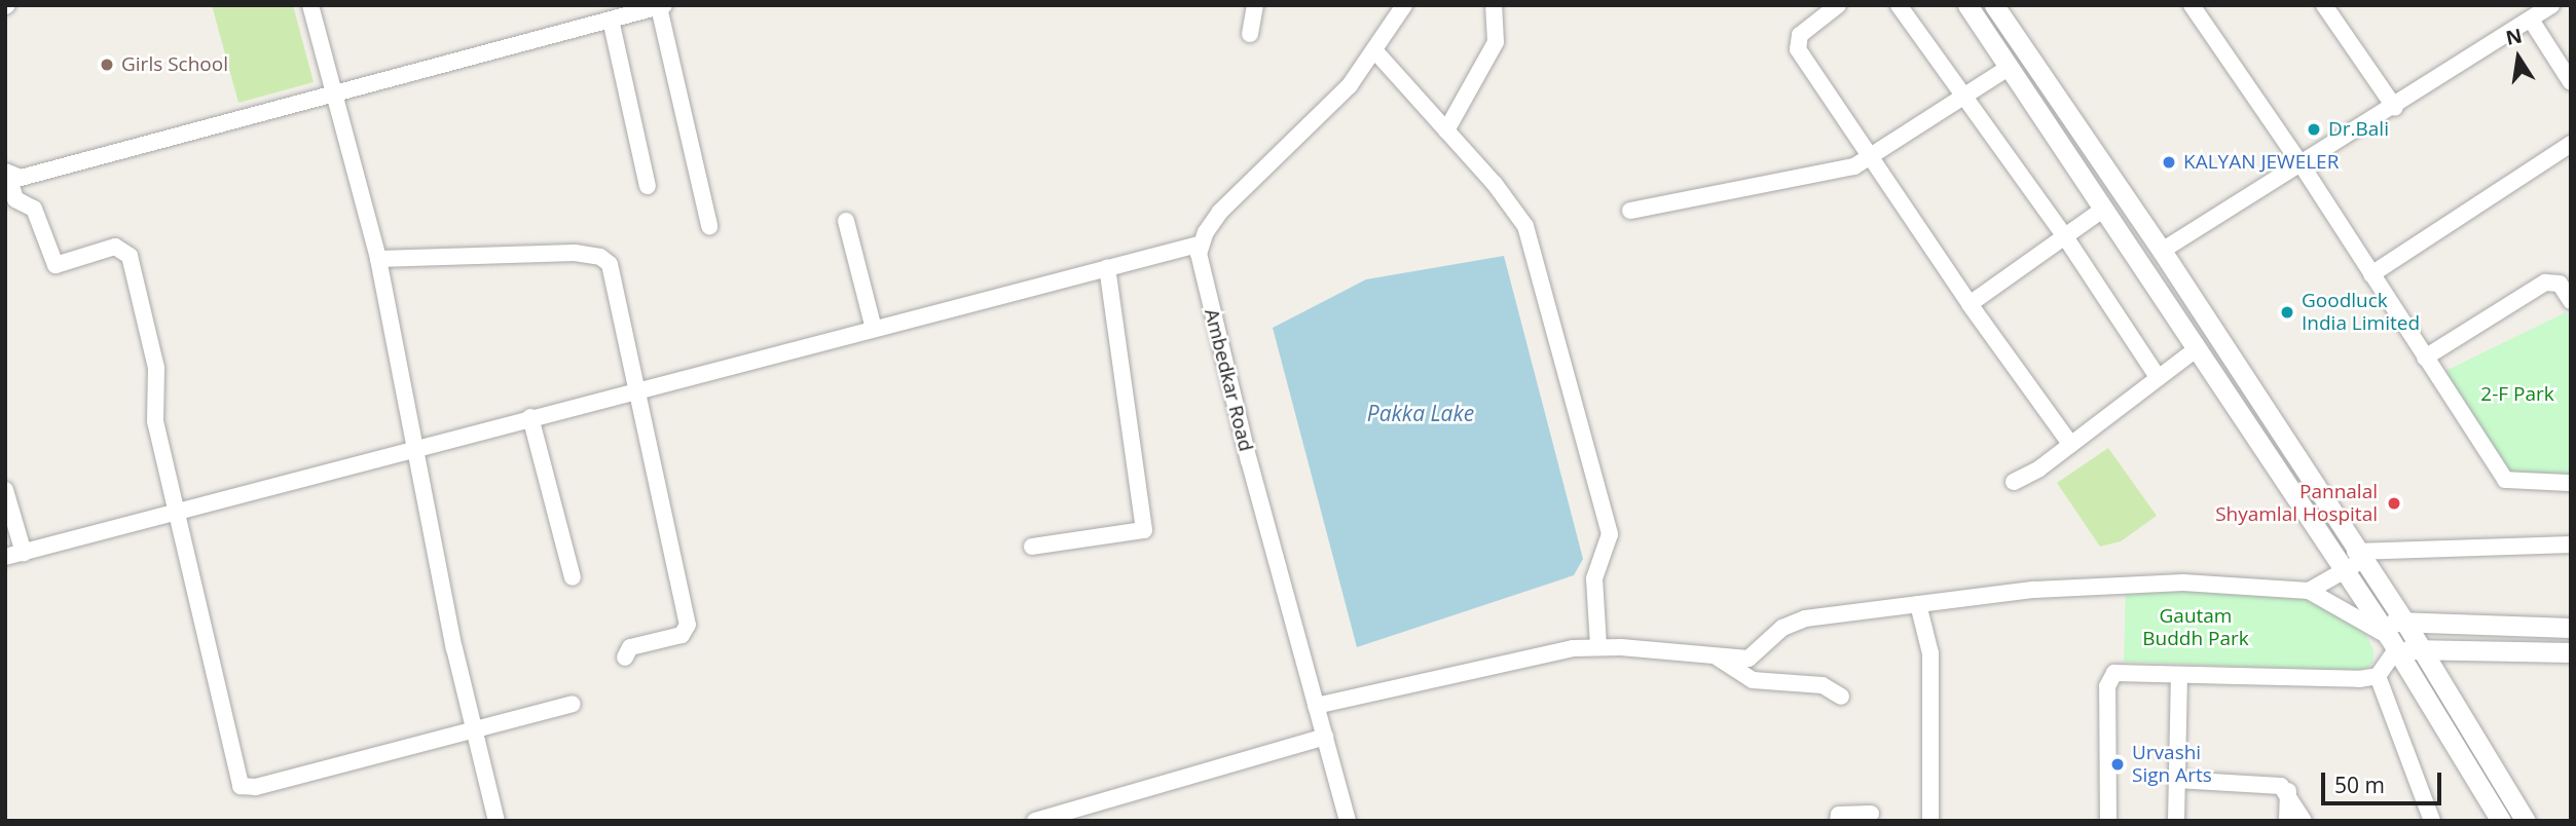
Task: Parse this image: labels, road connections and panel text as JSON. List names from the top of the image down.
{
  "streets": {
    "street": ["Ambedkar Road"]
  },
  "water": ["Pakka Lake"],
  "parks": ["2-F Park", "Gautam Buddh Park"],
  "places": [
    "Girls School",
    "Dr.Bali",
    "KALYAN JEWELER",
    "Goodluck India Limited",
    "Pannalal Shyamlal Hospital",
    "Urvashi Sign Arts"
  ],
  "scale_bar": "50 m",
  "north": "top"
}
